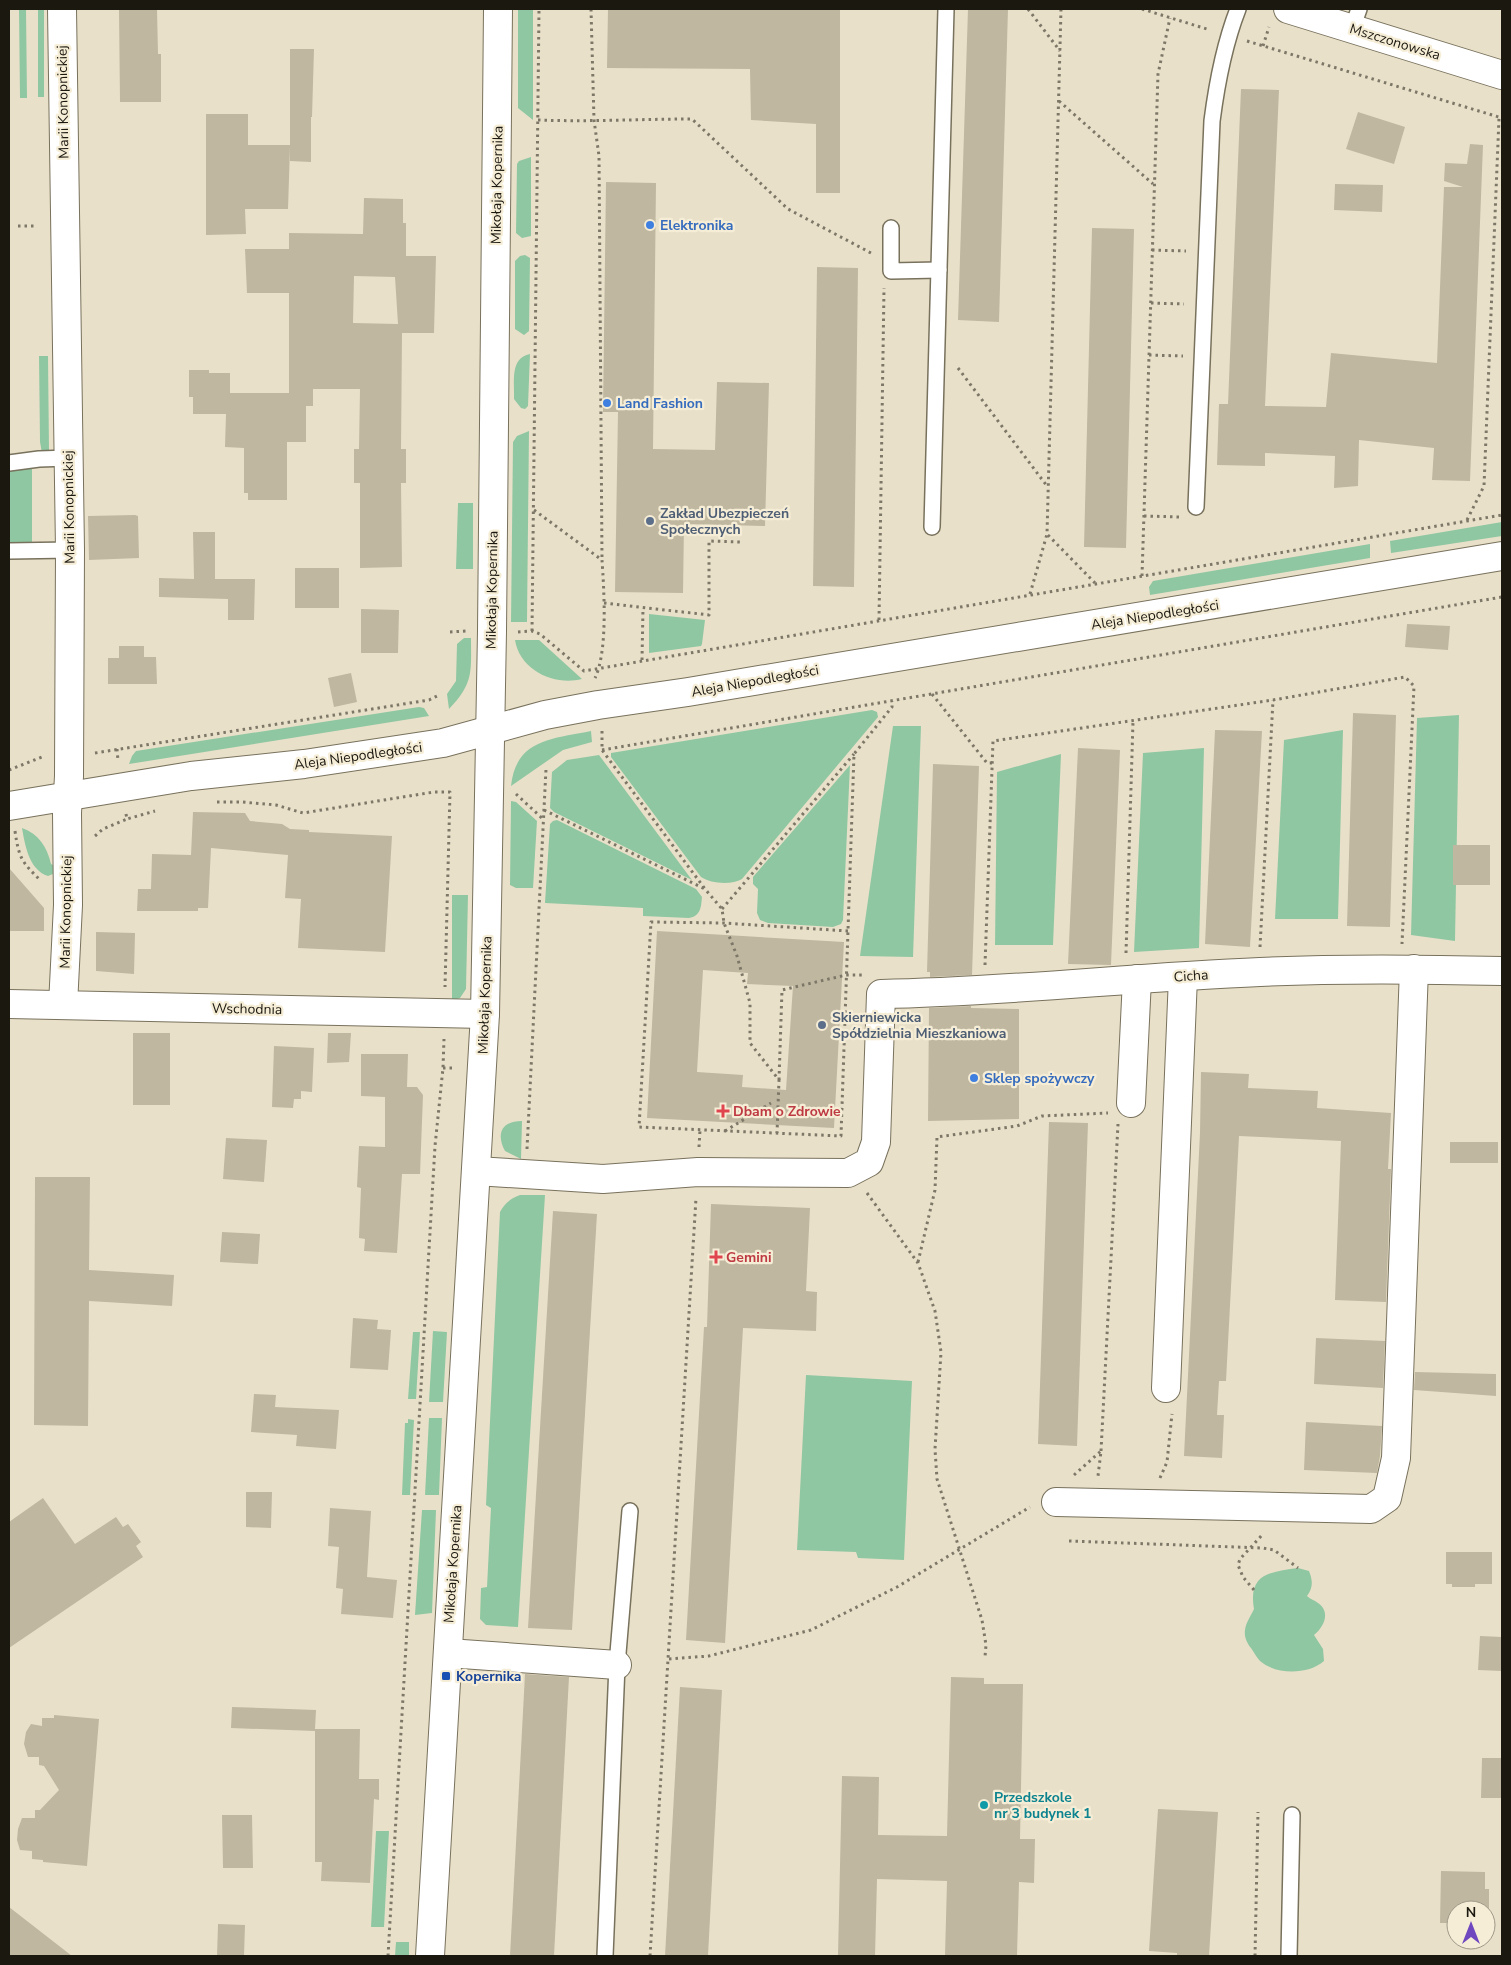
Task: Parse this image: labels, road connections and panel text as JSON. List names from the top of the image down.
{
  "streets": {
    "street": [
      "Mszczonowska",
      "Marii Konopnickiej",
      "Mikołaja Kopernika",
      "Aleja Niepodległości",
      "Cicha",
      "Wschodnia"
    ]
  },
  "crossings": [
    ["Marii Konopnickiej", "Aleja Niepodległości"],
    ["Marii Konopnickiej", "Wschodnia"],
    ["Mikołaja Kopernika", "Aleja Niepodległości"],
    ["Mikołaja Kopernika", "Wschodnia"]
  ],
  "places": {
    "other": [
      "Elektronika",
      "Land Fashion",
      "Zakład Ubezpieczeń Społecznych",
      "Skierniewicka Spółdzielnia Mieszkaniowa",
      "Sklep spożywczy",
      "Przedszkole nr 3 budynek 1"
    ],
    "health": ["Dbam o Zdrowie", "Gemini"],
    "transit": ["Kopernika"]
  },
  "north": "top"
}
